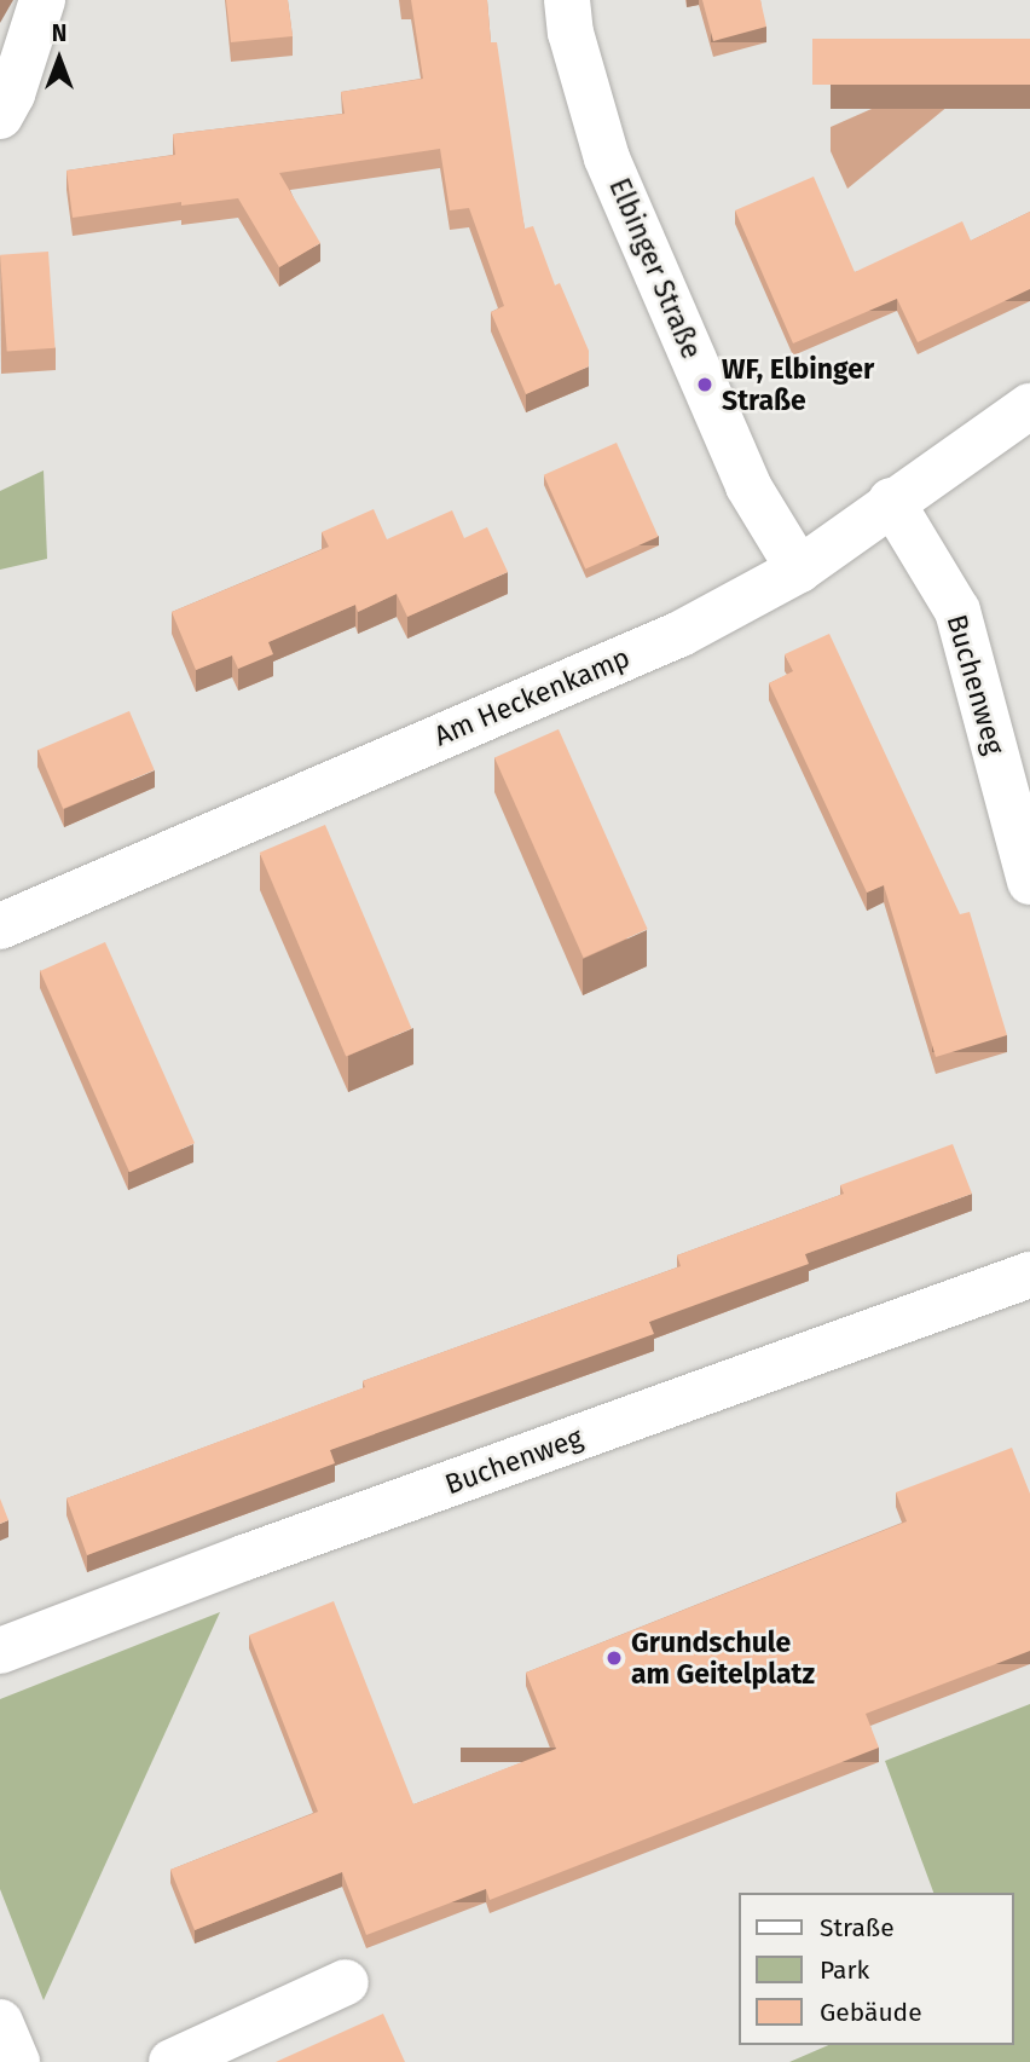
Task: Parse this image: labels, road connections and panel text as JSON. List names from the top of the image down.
{
  "streets": {
    "street": ["Elbinger Straße", "Buchenweg", "Am Heckenkamp"]
  },
  "crossings": [
    ["Elbinger Straße", "Am Heckenkamp"],
    ["Buchenweg", "Am Heckenkamp"]
  ],
  "places": ["WF, Elbinger Straße", "Grundschule am Geitelplatz"],
  "legend": ["Straße", "Park", "Gebäude"],
  "north": "top"
}
